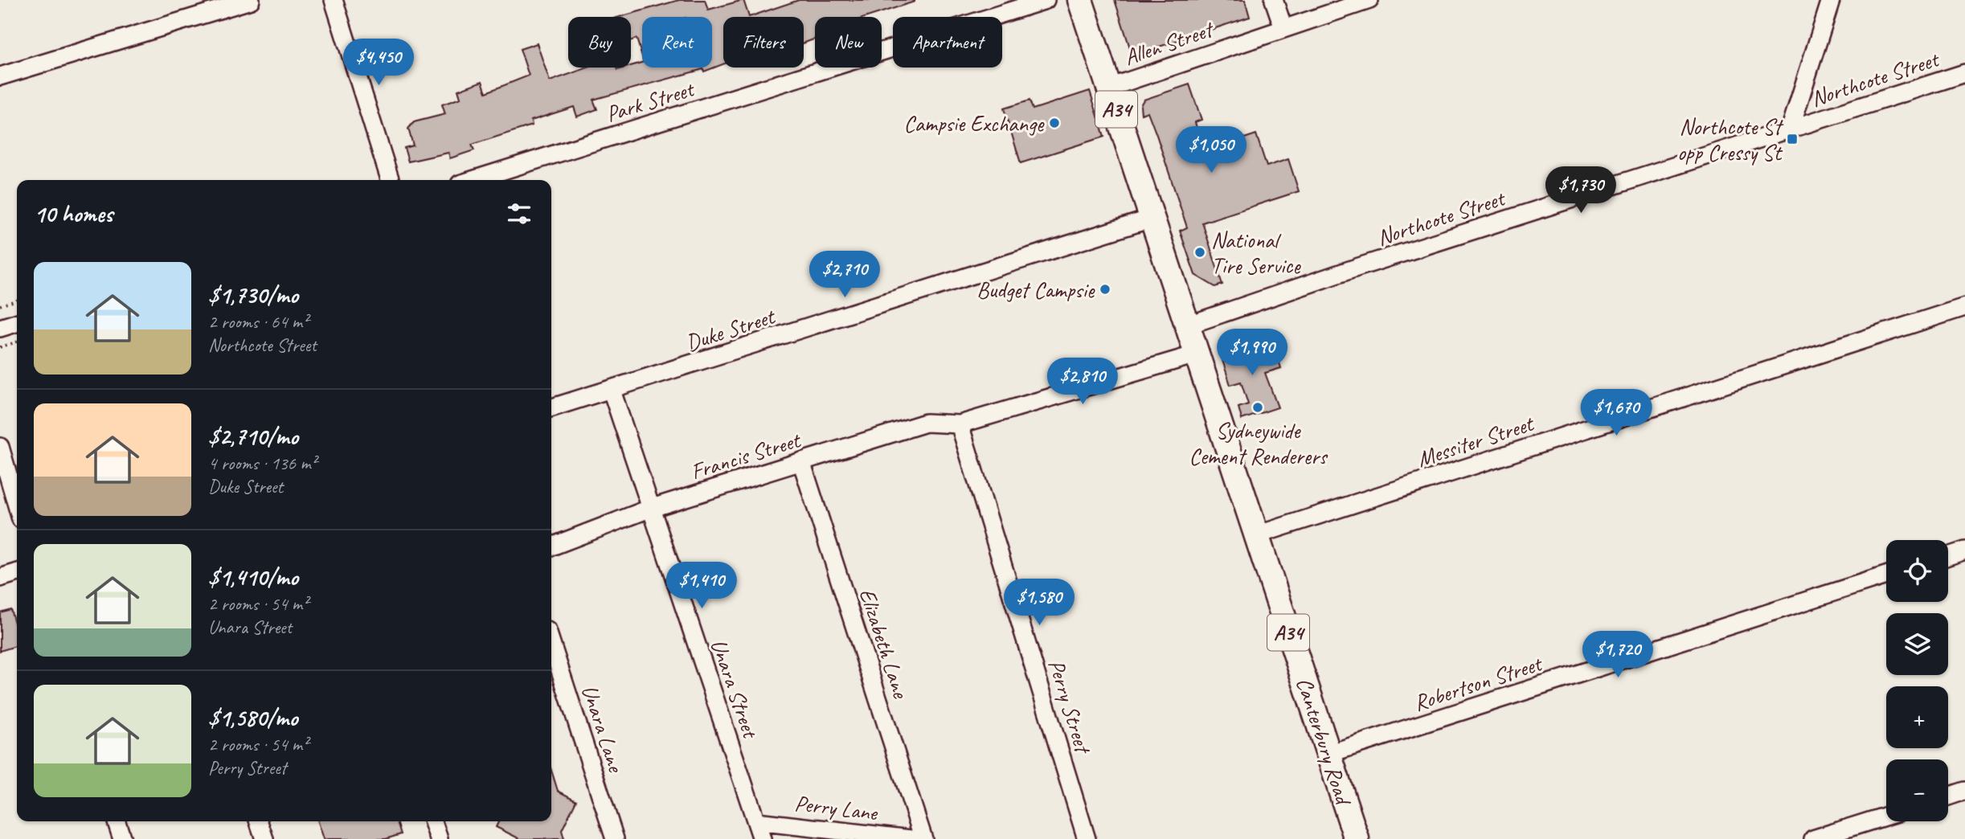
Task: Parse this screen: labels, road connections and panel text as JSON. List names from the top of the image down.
{
  "streets": {
    "highway": ["A34", "Canterbury Road"],
    "street": [
      "Allen Street",
      "Northcote Street",
      "Park Street",
      "Duke Street",
      "Messiter Street",
      "Francis Street",
      "Elizabeth Lane",
      "Robertson Street",
      "Unara Street",
      "Perry Street",
      "Unara Lane",
      "Perry Lane"
    ]
  },
  "crossings": [
    ["Allen Street", "Canterbury Road"],
    ["Northcote Street", "Canterbury Road"],
    ["Duke Street", "Unara Street"],
    ["Duke Street", "Canterbury Road"],
    ["Messiter Street", "Canterbury Road"],
    ["Francis Street", "Elizabeth Lane"],
    ["Francis Street", "Unara Street"],
    ["Francis Street", "Perry Street"],
    ["Francis Street", "Canterbury Road"],
    ["Robertson Street", "Canterbury Road"],
    ["Unara Street", "Perry Lane"]
  ],
  "places": {
    "other": [
      "Campsie Exchange",
      "National Tire Service",
      "Budget Campsie",
      "Sydneywide Cement Renderers"
    ],
    "transit": ["Northcote St opp Cressy St"]
  },
  "page": {
    "chip": [
      "Buy",
      "Rent",
      "Filters",
      "New",
      "Apartment"
    ],
    "price": [
      "$4,450",
      "$1,050",
      "$1,730",
      "$2,710",
      "$1,990",
      "$2,810",
      "$1,670",
      "$1,410",
      "$1,580",
      "$1,720"
    ],
    "heading": "10 homes",
    "list": [
      {
        "name": "$1,730/mo",
        "note": "2 rooms · 64 m² · Northcote Street"
      },
      {
        "name": "$2,710/mo",
        "note": "4 rooms · 136 m² · Duke Street"
      },
      {
        "name": "$1,410/mo",
        "note": "2 rooms · 54 m² · Unara Street"
      },
      {
        "name": "$1,580/mo",
        "note": "2 rooms · 54 m² · Perry Street"
      }
    ],
    "map_buttons": ["+", "−"]
  }
}
